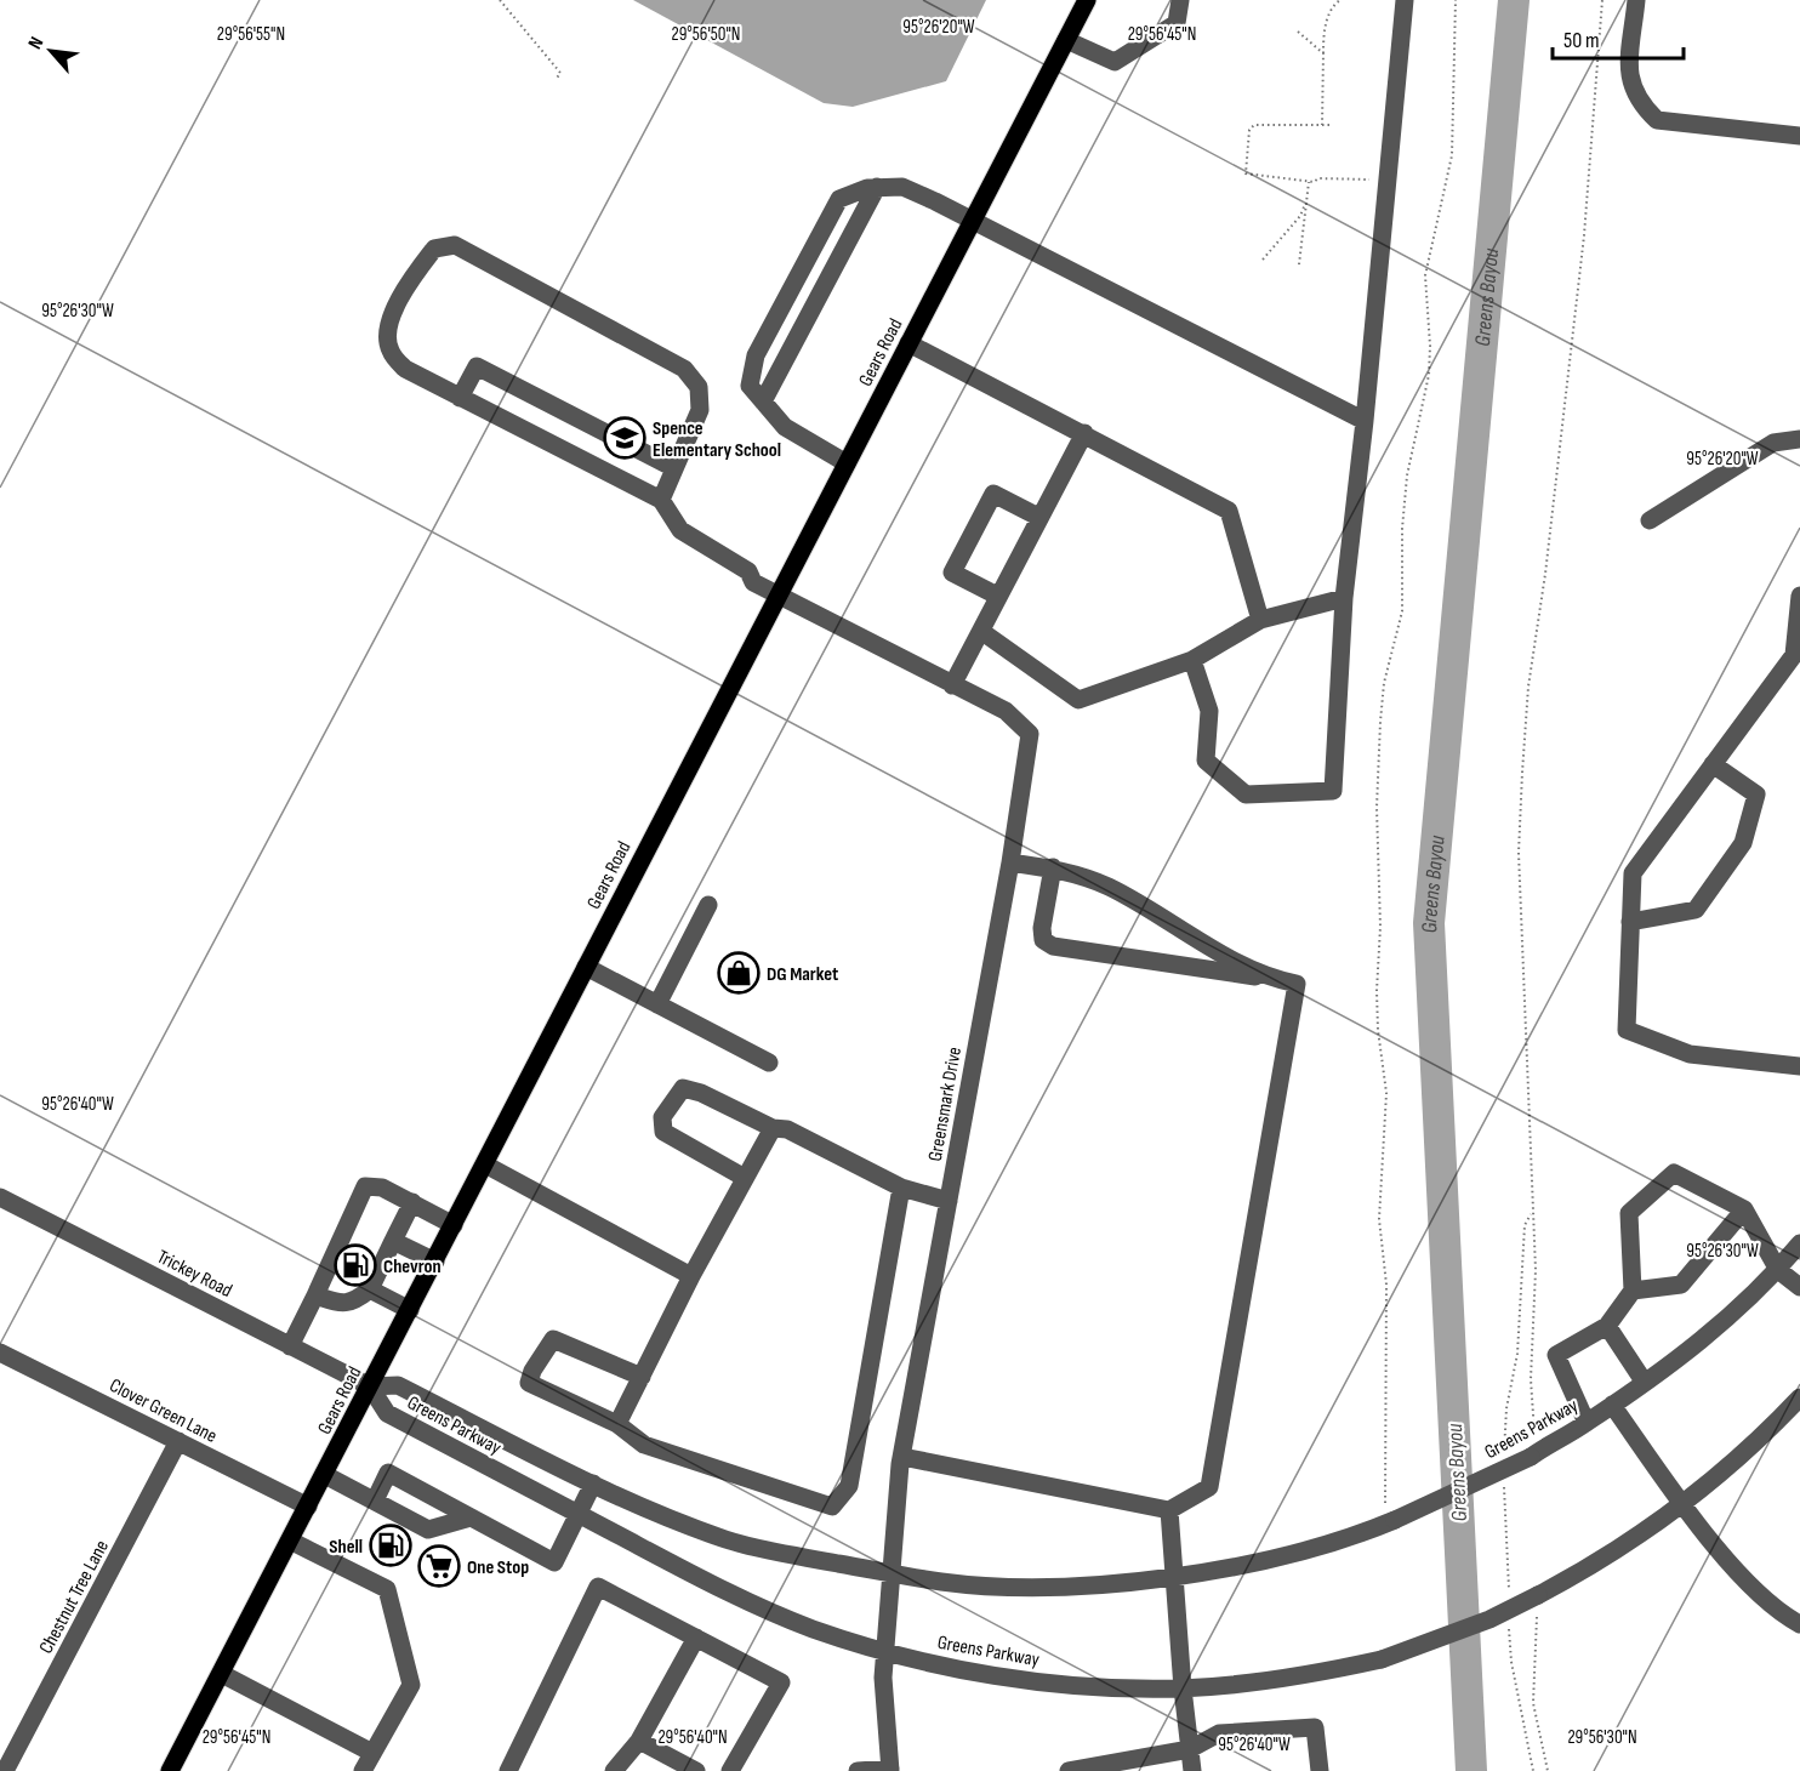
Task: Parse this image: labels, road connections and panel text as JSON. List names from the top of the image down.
{
  "streets": {
    "main road": ["Gears Road"],
    "street": [
      "Greensmark Drive",
      "Trickey Road",
      "Clover Green Lane",
      "Greens Parkway",
      "Chestnut Tree Lane"
    ]
  },
  "crossings": [
    ["Gears Road", "Greensmark Drive"],
    ["Gears Road", "Trickey Road"],
    ["Gears Road", "Clover Green Lane"],
    ["Gears Road", "Greens Parkway"],
    ["Greensmark Drive", "Greens Parkway"],
    ["Trickey Road", "Greens Parkway"],
    ["Clover Green Lane", "Chestnut Tree Lane"]
  ],
  "water": ["Greens Bayou"],
  "places": {
    "school or university": ["Spence Elementary School"],
    "shop": ["DG Market"],
    "fuel station": ["Chevron", "Shell"],
    "supermarket": ["One Stop"]
  },
  "scale_bar": "50 m",
  "north": "top left",
  "coordinates": [
    "95°26'20\"W",
    "29°56'55\"N",
    "29°56'50\"N",
    "29°56'45\"N",
    "95°26'30\"W",
    "95°26'40\"W",
    "29°56'40\"N",
    "29°56'30\"N"
  ]
}
